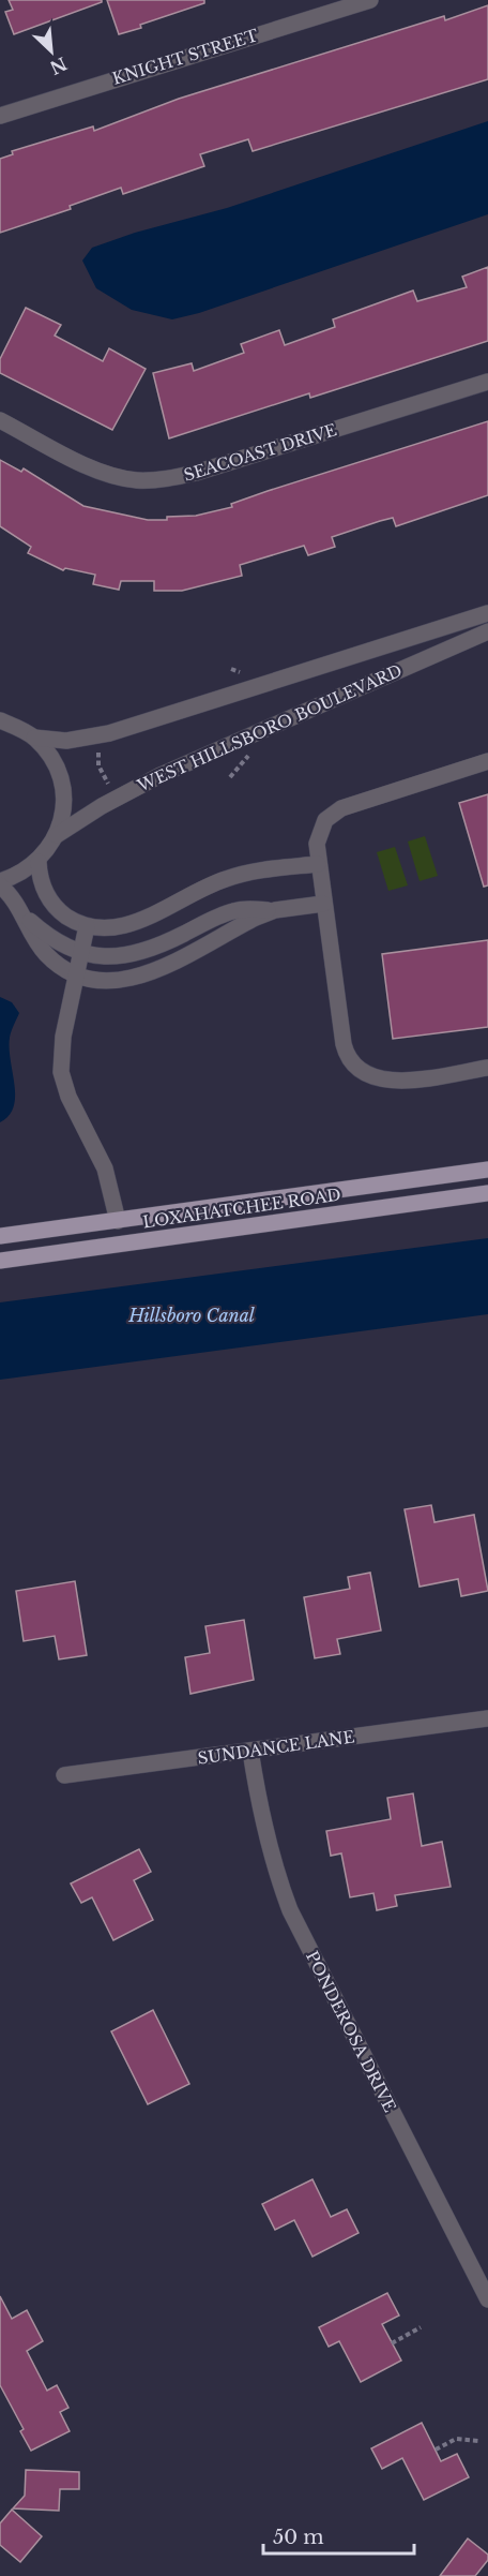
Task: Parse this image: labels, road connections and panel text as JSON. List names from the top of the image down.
{
  "streets": {
    "main road": ["LOXAHATCHEE ROAD"],
    "street": [
      "KNIGHT STREET",
      "SEACOAST DRIVE",
      "WEST HILLSBORO BOULEVARD",
      "SUNDANCE LANE",
      "PONDEROSA DRIVE"
    ]
  },
  "crossings": [
    ["SUNDANCE LANE", "PONDEROSA DRIVE"]
  ],
  "water": ["Hillsboro Canal"],
  "scale_bar": "50 m",
  "north": "bottom right"
}
